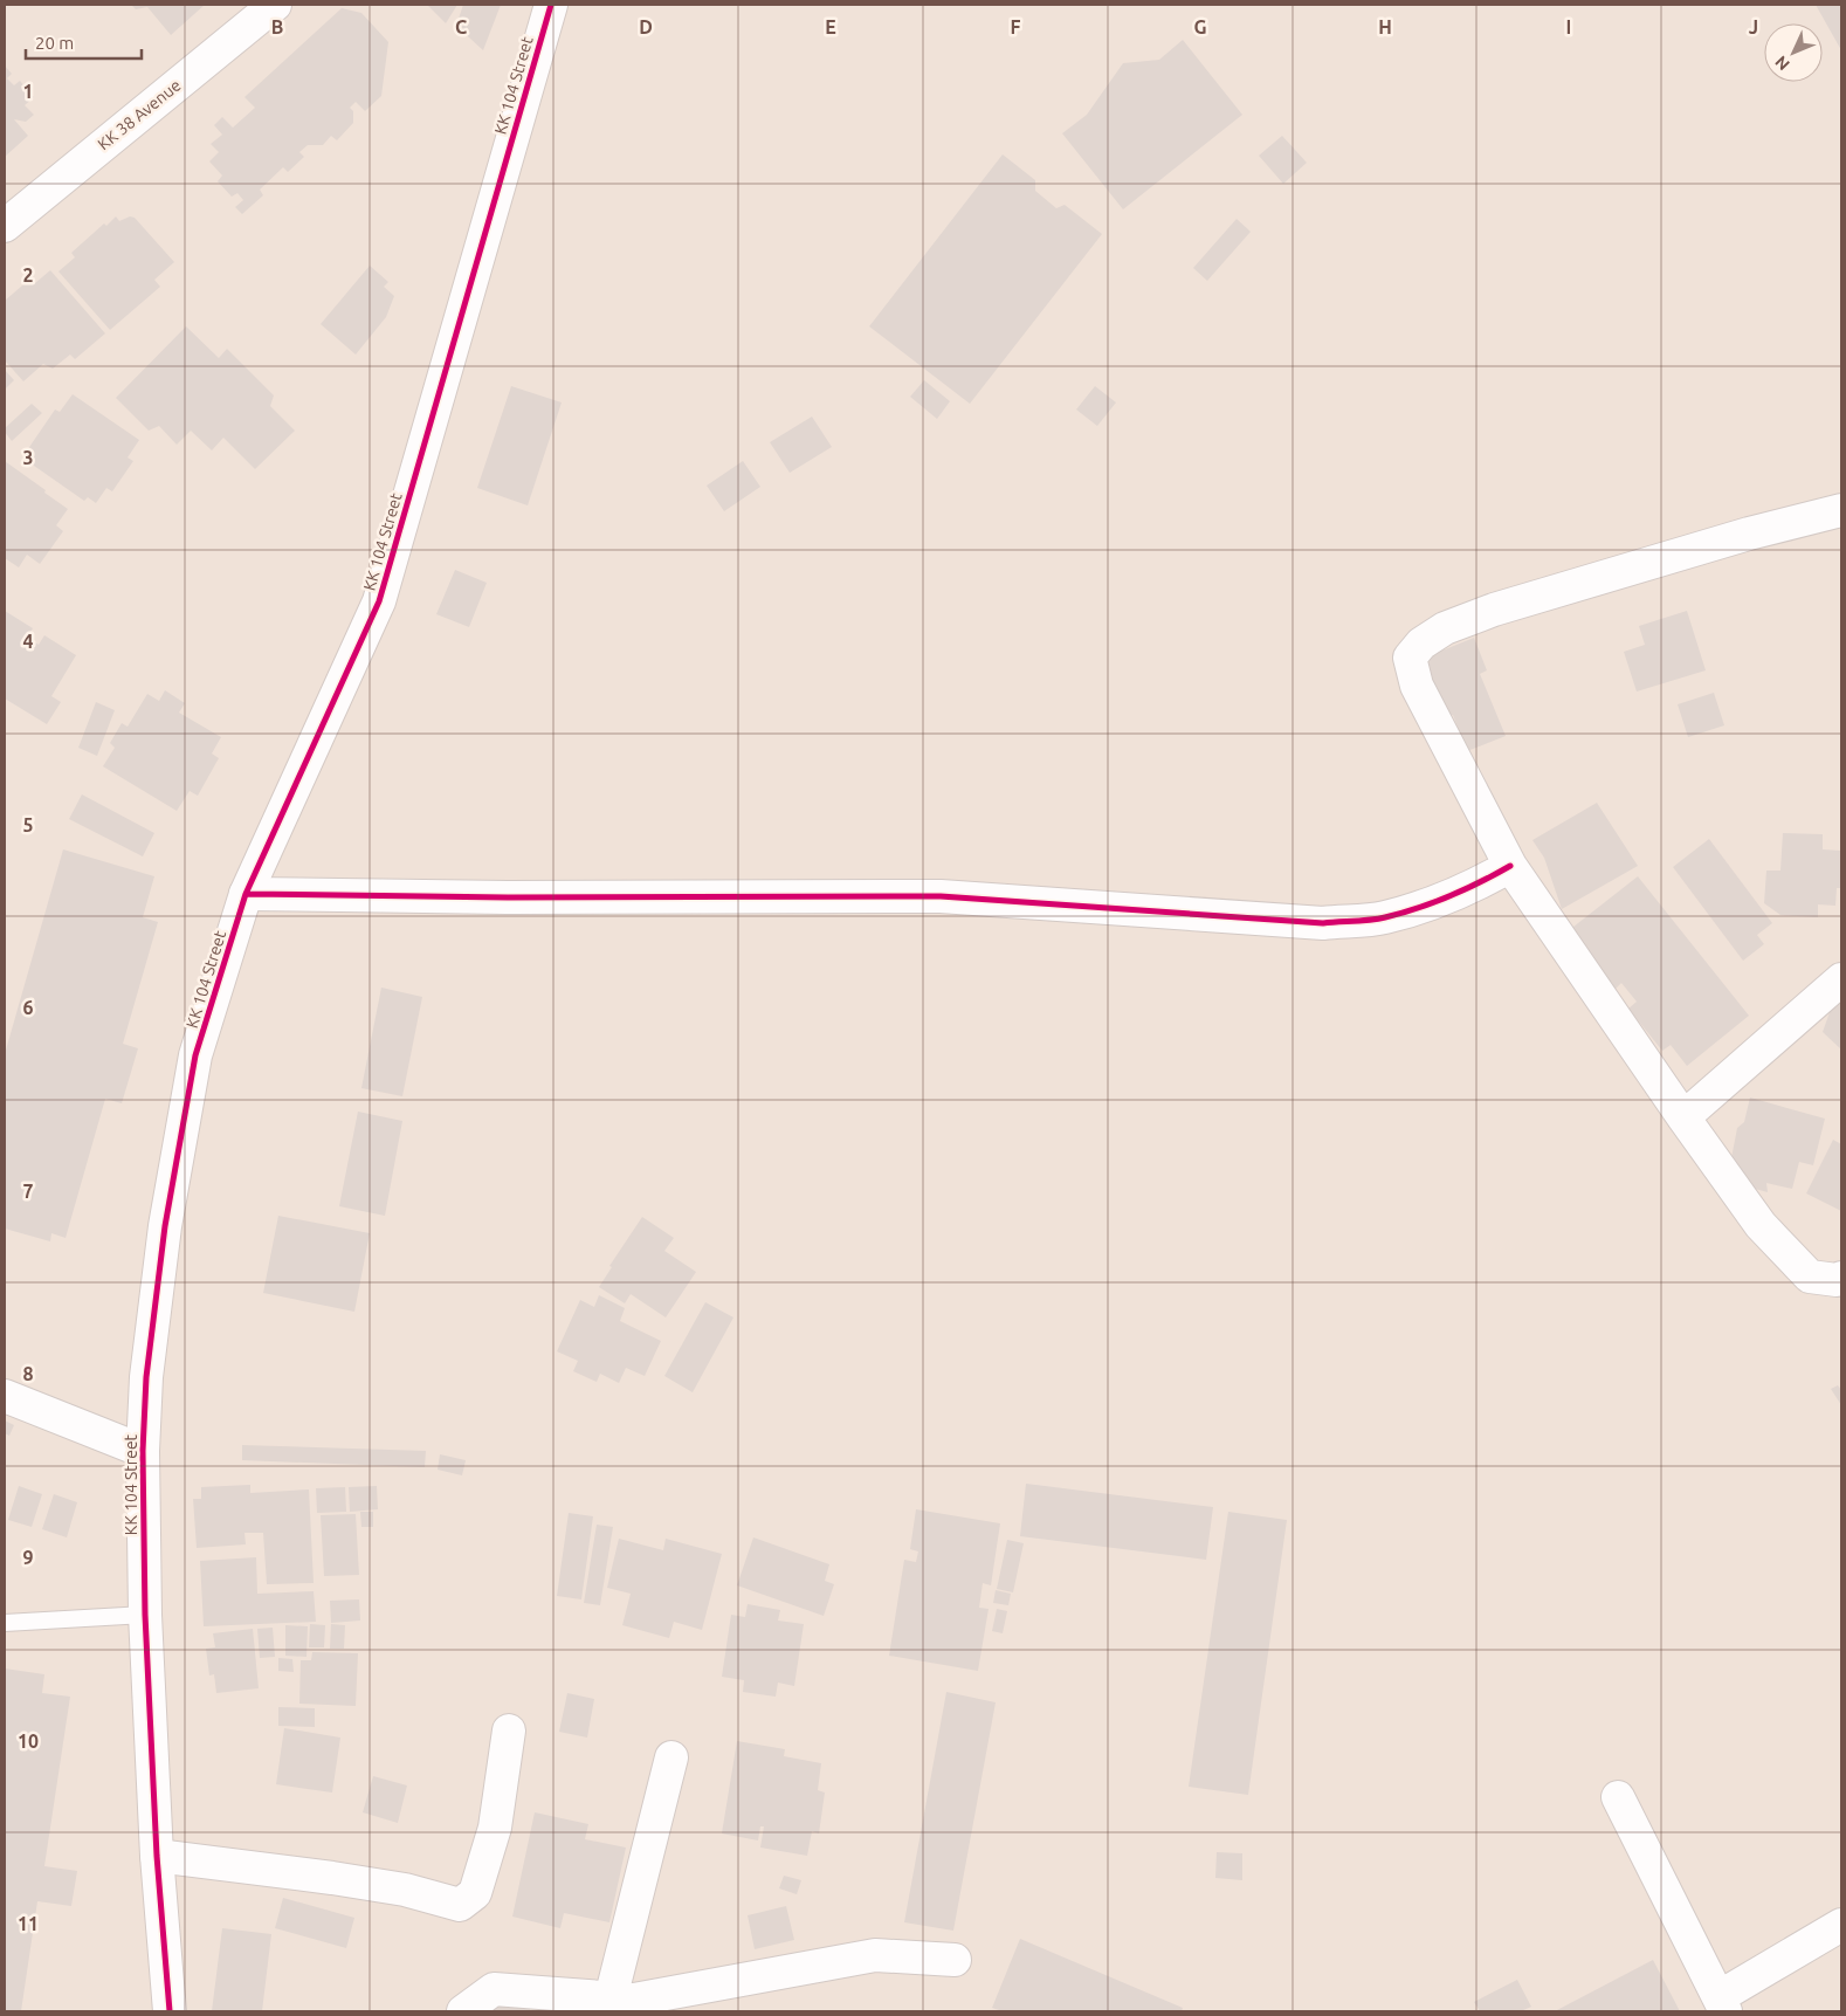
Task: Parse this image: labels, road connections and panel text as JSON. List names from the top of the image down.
{
  "streets": {
    "street": ["KK 104 Street", "KK 38 Avenue"]
  },
  "scale_bar": "20 m",
  "north": "bottom left",
  "grid": {
    "columns": [
      "B",
      "C",
      "D",
      "E",
      "F",
      "G",
      "H",
      "I",
      "J"
    ],
    "rows": [
      "1",
      "2",
      "3",
      "4",
      "5",
      "6",
      "7",
      "8",
      "9",
      "10",
      "11"
    ]
  }
}
